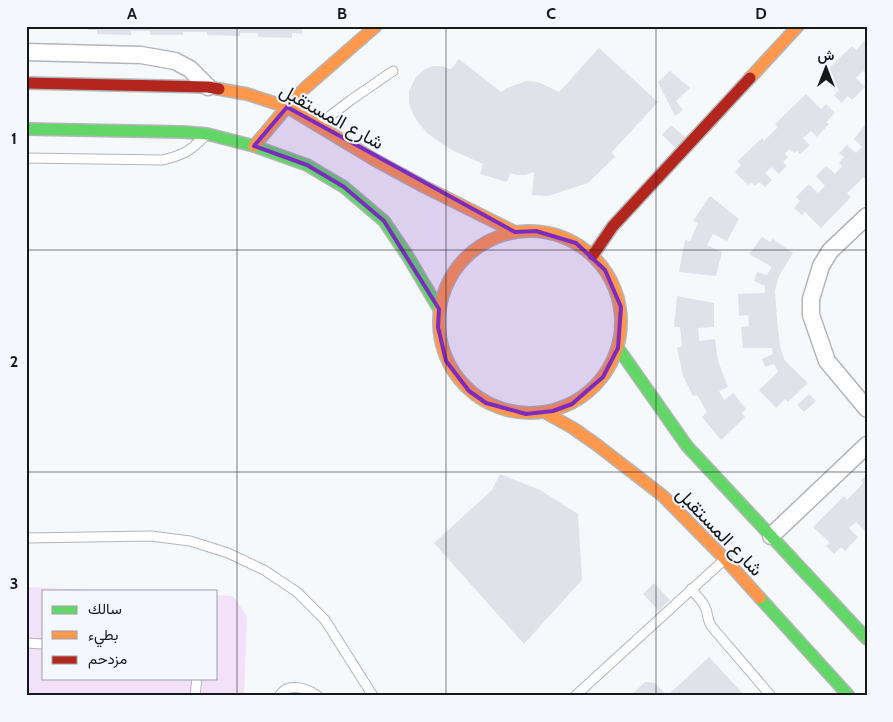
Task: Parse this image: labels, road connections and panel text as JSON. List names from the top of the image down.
{
  "streets": {
    "street": ["شارع المستقبل"]
  },
  "legend": ["سالك", "بطيء", "مزدحم"],
  "north": "top",
  "grid": {
    "columns": [
      "A",
      "B",
      "C",
      "D"
    ],
    "rows": ["1", "2", "3"]
  }
}
